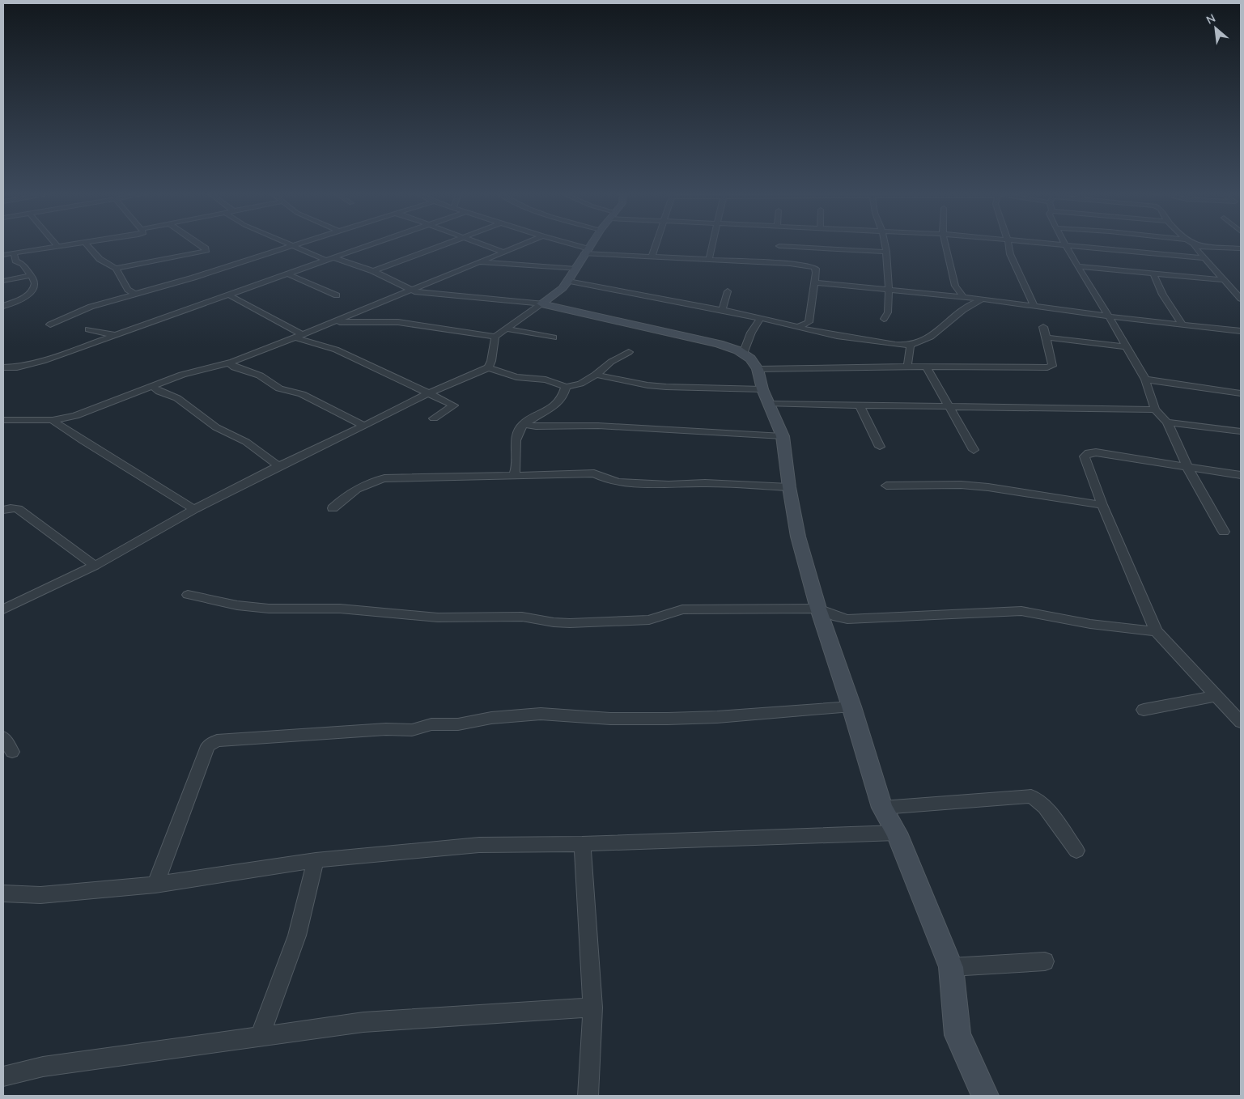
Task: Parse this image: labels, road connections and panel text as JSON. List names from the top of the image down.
{
  "north": "top left"
}
